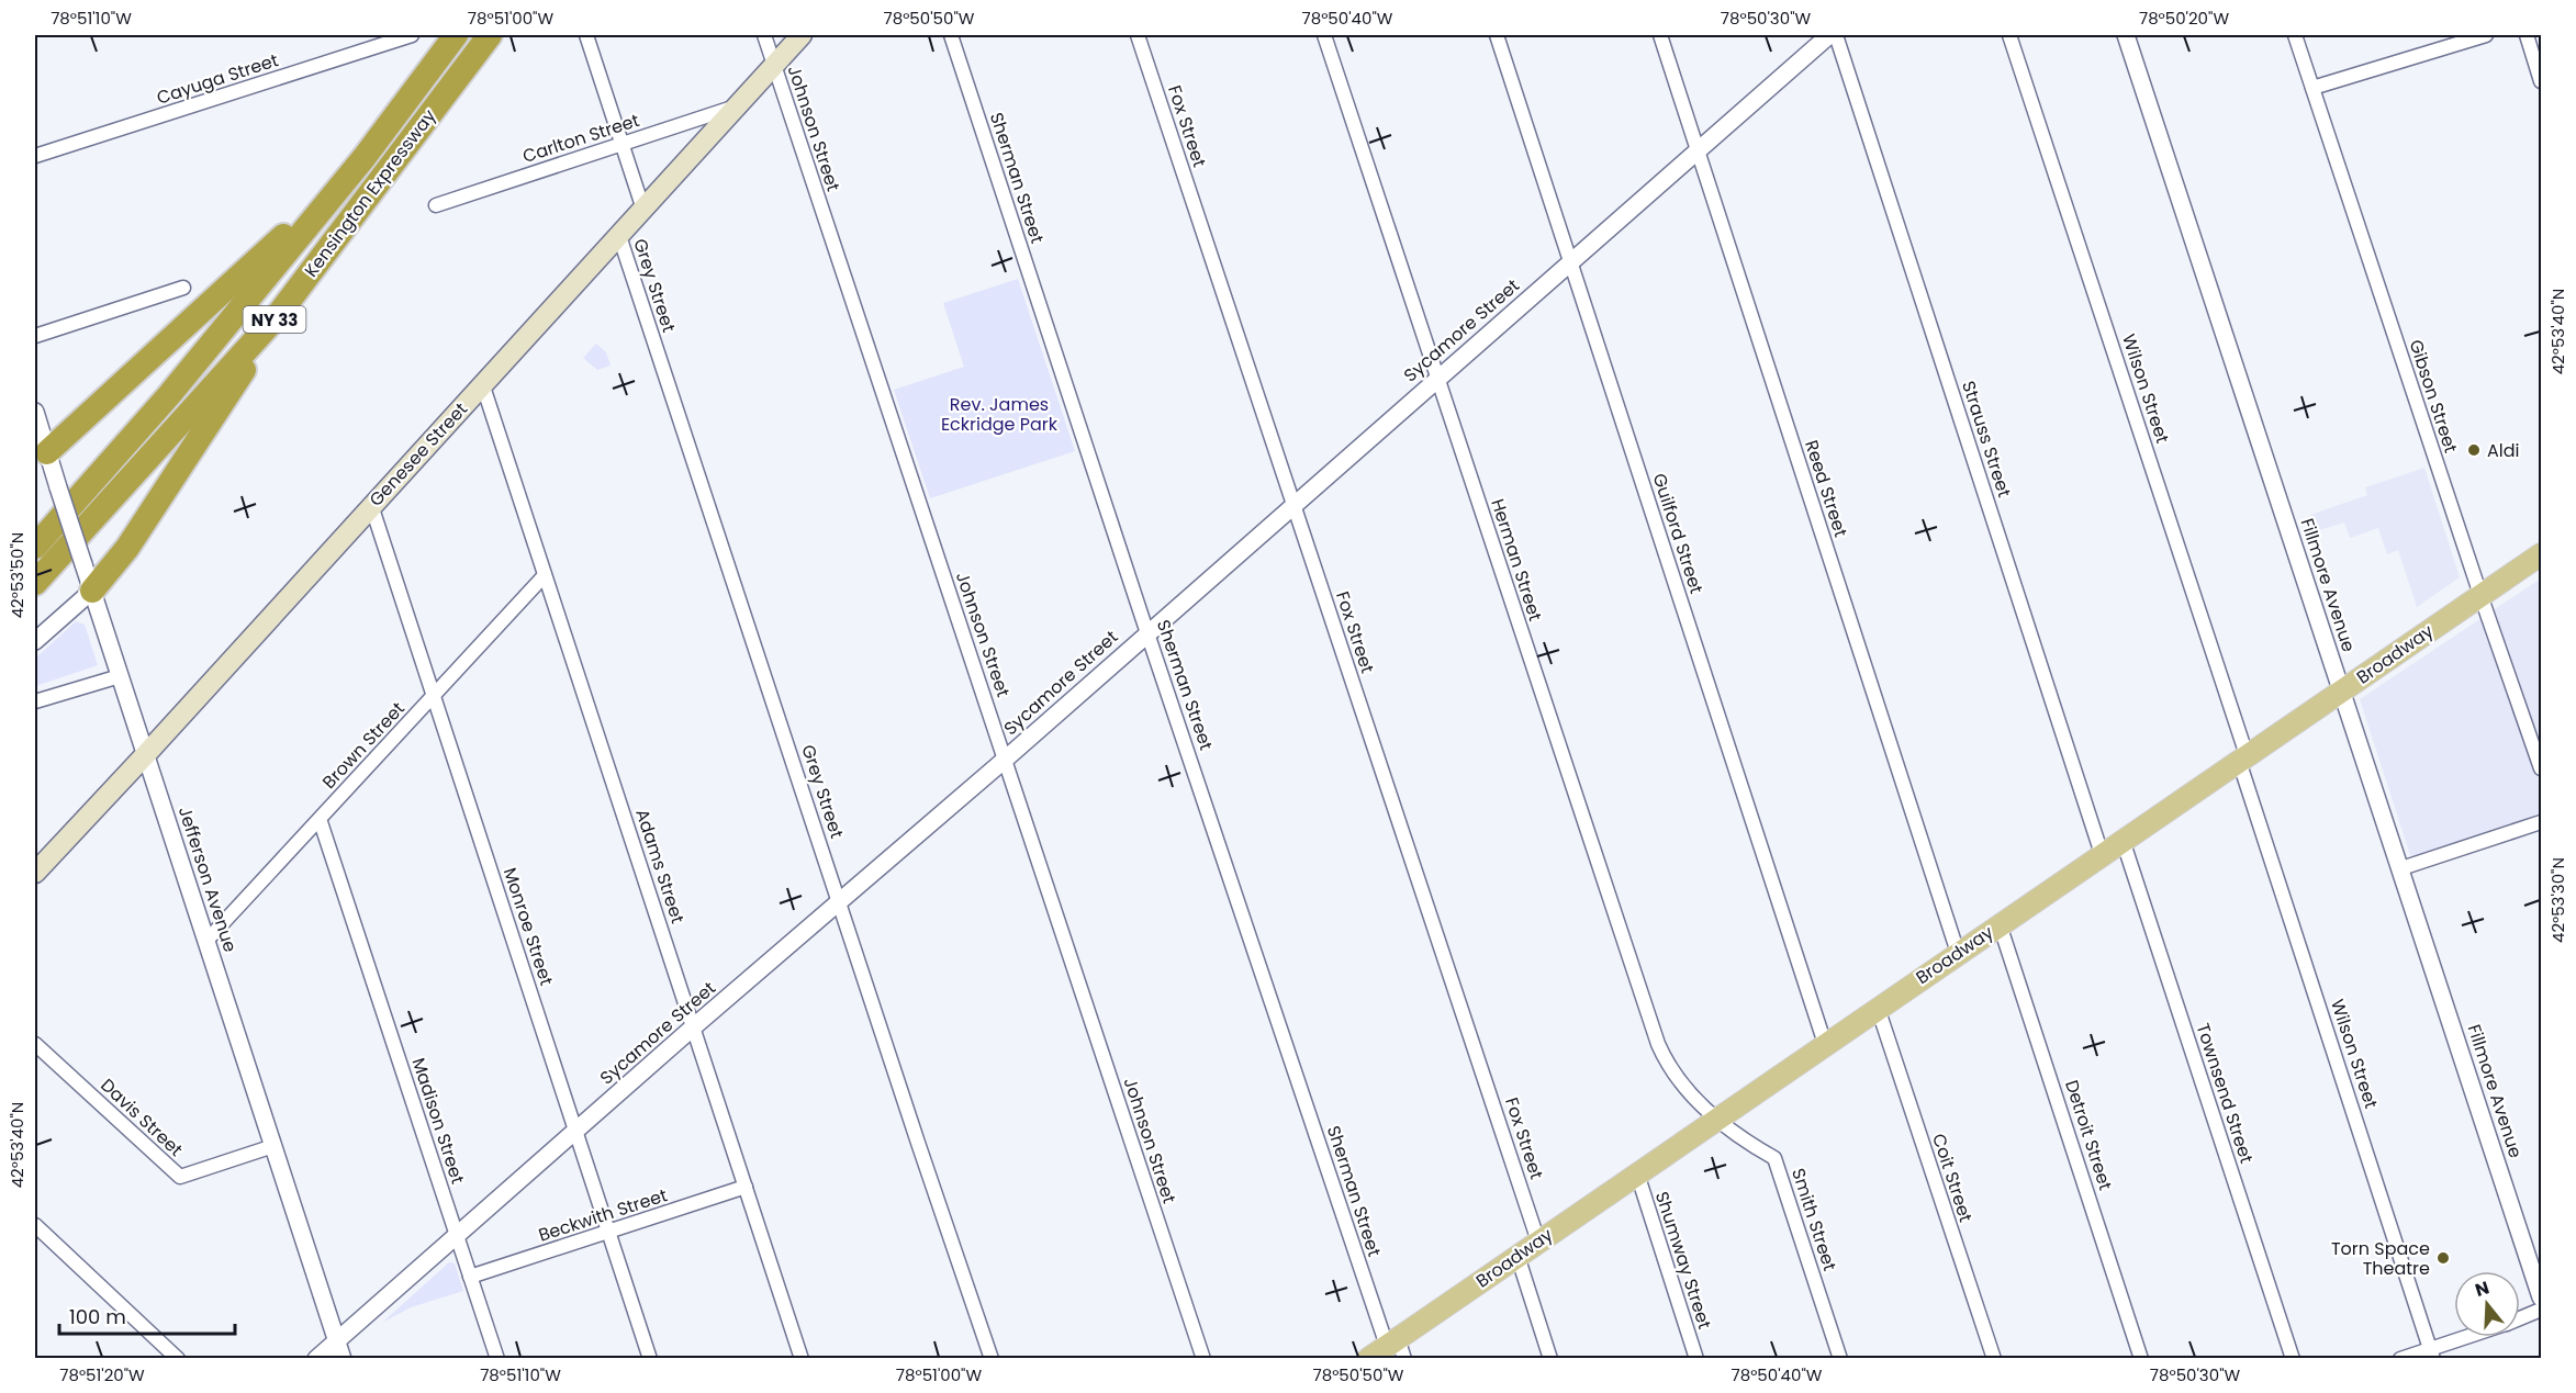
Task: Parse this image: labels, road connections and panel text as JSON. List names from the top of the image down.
{
  "streets": {
    "highway": ["Kensington Expressway", "NY 33"],
    "main road": ["Genesee Street", "Broadway"],
    "street": [
      "Cayuga Street",
      "Fox Street",
      "Johnson Street",
      "Carlton Street",
      "Sherman Street",
      "Grey Street",
      "Sycamore Street",
      "Wilson Street",
      "Gibson Street",
      "Strauss Street",
      "Reed Street",
      "Guilford Street",
      "Herman Street",
      "Fillmore Avenue",
      "Brown Street",
      "Adams Street",
      "Jefferson Avenue",
      "Monroe Street",
      "Townsend Street",
      "Davis Street",
      "Madison Street",
      "Detroit Street",
      "Coit Street",
      "Beckwith Street",
      "Smith Street",
      "Shumway Street"
    ]
  },
  "crossings": [
    ["Fox Street", "Sycamore Street"],
    ["Fox Street", "Broadway"],
    ["Johnson Street", "Sycamore Street"],
    ["Johnson Street", "Genesee Street"],
    ["Carlton Street", "Grey Street"],
    ["Carlton Street", "Genesee Street"],
    ["Sherman Street", "Sycamore Street"],
    ["Sherman Street", "Broadway"],
    ["Grey Street", "Sycamore Street"],
    ["Grey Street", "Genesee Street"],
    ["Sycamore Street", "Reed Street"],
    ["Sycamore Street", "Guilford Street"],
    ["Sycamore Street", "Herman Street"],
    ["Sycamore Street", "Adams Street"],
    ["Sycamore Street", "Jefferson Avenue"],
    ["Sycamore Street", "Monroe Street"],
    ["Sycamore Street", "Madison Street"],
    ["Wilson Street", "Broadway"],
    ["Gibson Street", "Broadway"],
    ["Strauss Street", "Broadway"],
    ["Genesee Street", "Adams Street"],
    ["Genesee Street", "Jefferson Avenue"],
    ["Genesee Street", "Monroe Street"],
    ["Reed Street", "Broadway"],
    ["Guilford Street", "Broadway"],
    ["Herman Street", "Broadway"],
    ["Herman Street", "Smith Street"],
    ["Fillmore Avenue", "Broadway"],
    ["Broadway", "Townsend Street"],
    ["Broadway", "Detroit Street"],
    ["Broadway", "Coit Street"],
    ["Broadway", "Smith Street"],
    ["Broadway", "Shumway Street"],
    ["Brown Street", "Adams Street"],
    ["Brown Street", "Jefferson Avenue"],
    ["Brown Street", "Monroe Street"],
    ["Brown Street", "Madison Street"],
    ["Adams Street", "Beckwith Street"],
    ["Jefferson Avenue", "Davis Street"],
    ["Monroe Street", "Beckwith Street"],
    ["Madison Street", "Beckwith Street"]
  ],
  "parks": ["Rev. James Eckridge Park"],
  "places": ["Aldi", "Torn Space Theatre"],
  "scale_bar": "100 m",
  "north": "top",
  "coordinates": [
    "78°51'10\"W",
    "78°51'00\"W",
    "78°50'50\"W",
    "78°50'40\"W",
    "78°50'30\"W",
    "78°50'20\"W",
    "42°53'40\"N",
    "42°53'50\"N",
    "42°53'30\"N",
    "78°51'20\"W"
  ]
}
